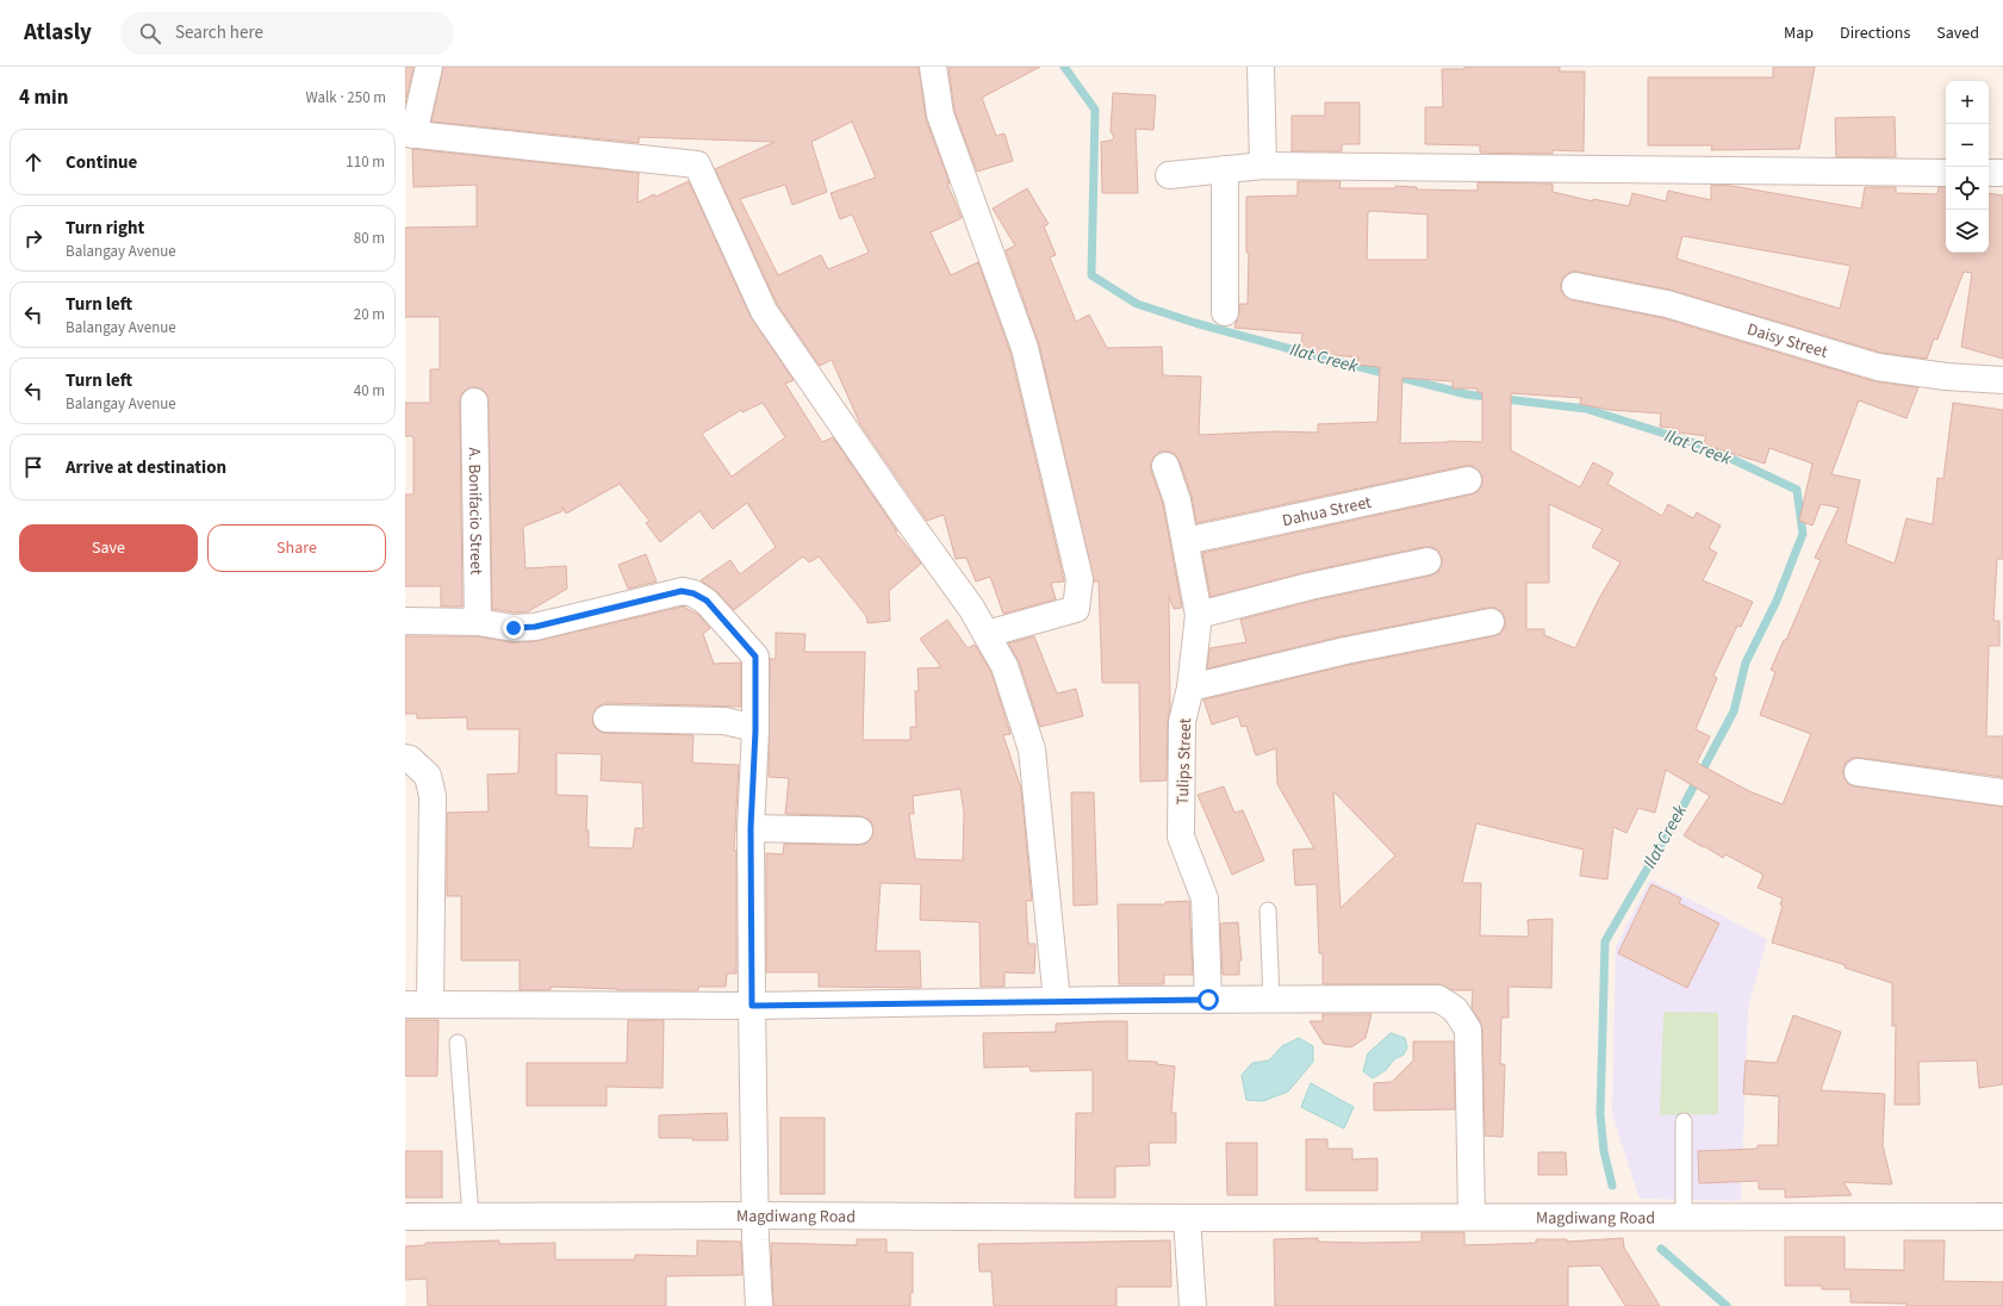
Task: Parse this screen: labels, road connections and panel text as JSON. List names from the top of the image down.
{
  "streets": {
    "street": [
      "Daisy Street",
      "A. Bonifacio Street",
      "Dahua Street",
      "Tulips Street",
      "Magdiwang Road"
    ]
  },
  "crossings": [
    ["Dahua Street", "Tulips Street"]
  ],
  "water": ["Ilat Creek"],
  "page": {
    "header": "Atlasly",
    "search": "Search here",
    "nav": ["Map", "Directions", "Saved"],
    "heading": ["4 min", "Walk · 250 m"],
    "map_buttons": ["+", "−"],
    "list": [
      ["Continue", "110 m"],
      ["Turn right", "Balangay Avenue", "80 m"],
      ["Turn left", "Balangay Avenue", "20 m"],
      ["Turn left", "Balangay Avenue", "40 m"],
      "Arrive at destination"
    ],
    "buttons": ["Save", "Share"]
  }
}
